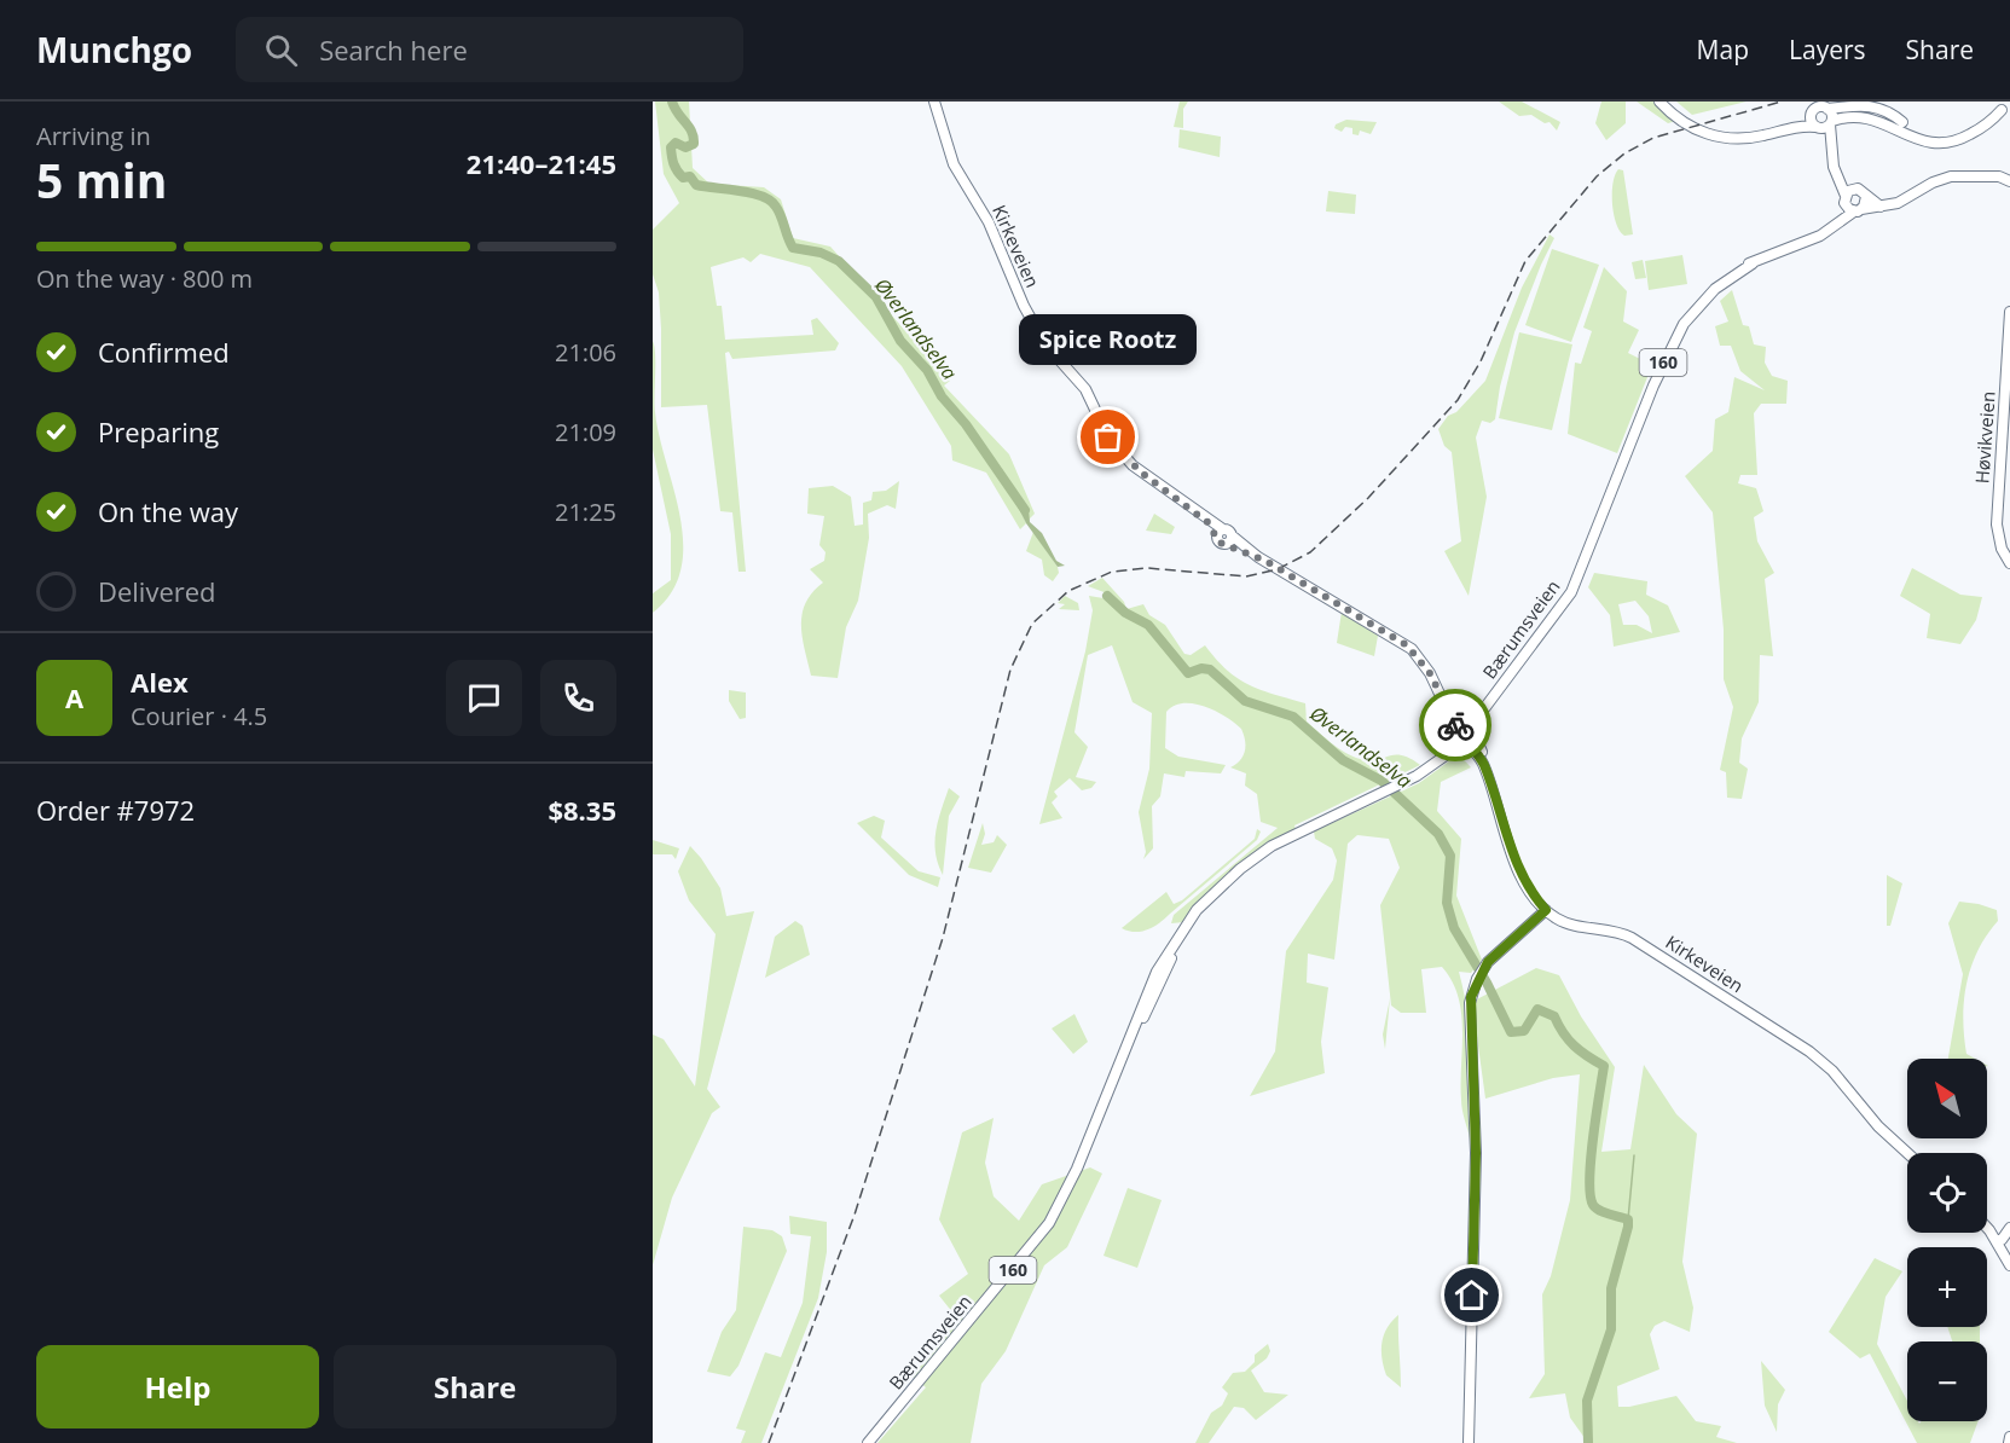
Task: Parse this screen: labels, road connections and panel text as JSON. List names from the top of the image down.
{
  "streets": {
    "main road": [
      "Kirkeveien",
      "160",
      "Høvikveien",
      "Bærumsveien"
    ]
  },
  "crossings": [
    ["Kirkeveien", "Bærumsveien"]
  ],
  "water": ["Øverlandselva"],
  "places": ["Spice Rootz"],
  "north": "top left",
  "page": {
    "header": "Munchgo",
    "search": "Search here",
    "nav": ["Map", "Layers", "Share"],
    "heading": ["5 min", "Arriving in", "21:40–21:45"],
    "panel": [
      "Alex",
      "Courier · 4.5",
      "Order #7972",
      "$8.35"
    ],
    "bar": "On the way · 800 m",
    "list": [
      ["Confirmed", "21:06"],
      ["Preparing", "21:09"],
      ["On the way", "21:25"],
      "Delivered"
    ],
    "bubble": "Spice Rootz",
    "round": "A",
    "map_buttons": ["+", "−"],
    "buttons": ["Help", "Share"]
  }
}
